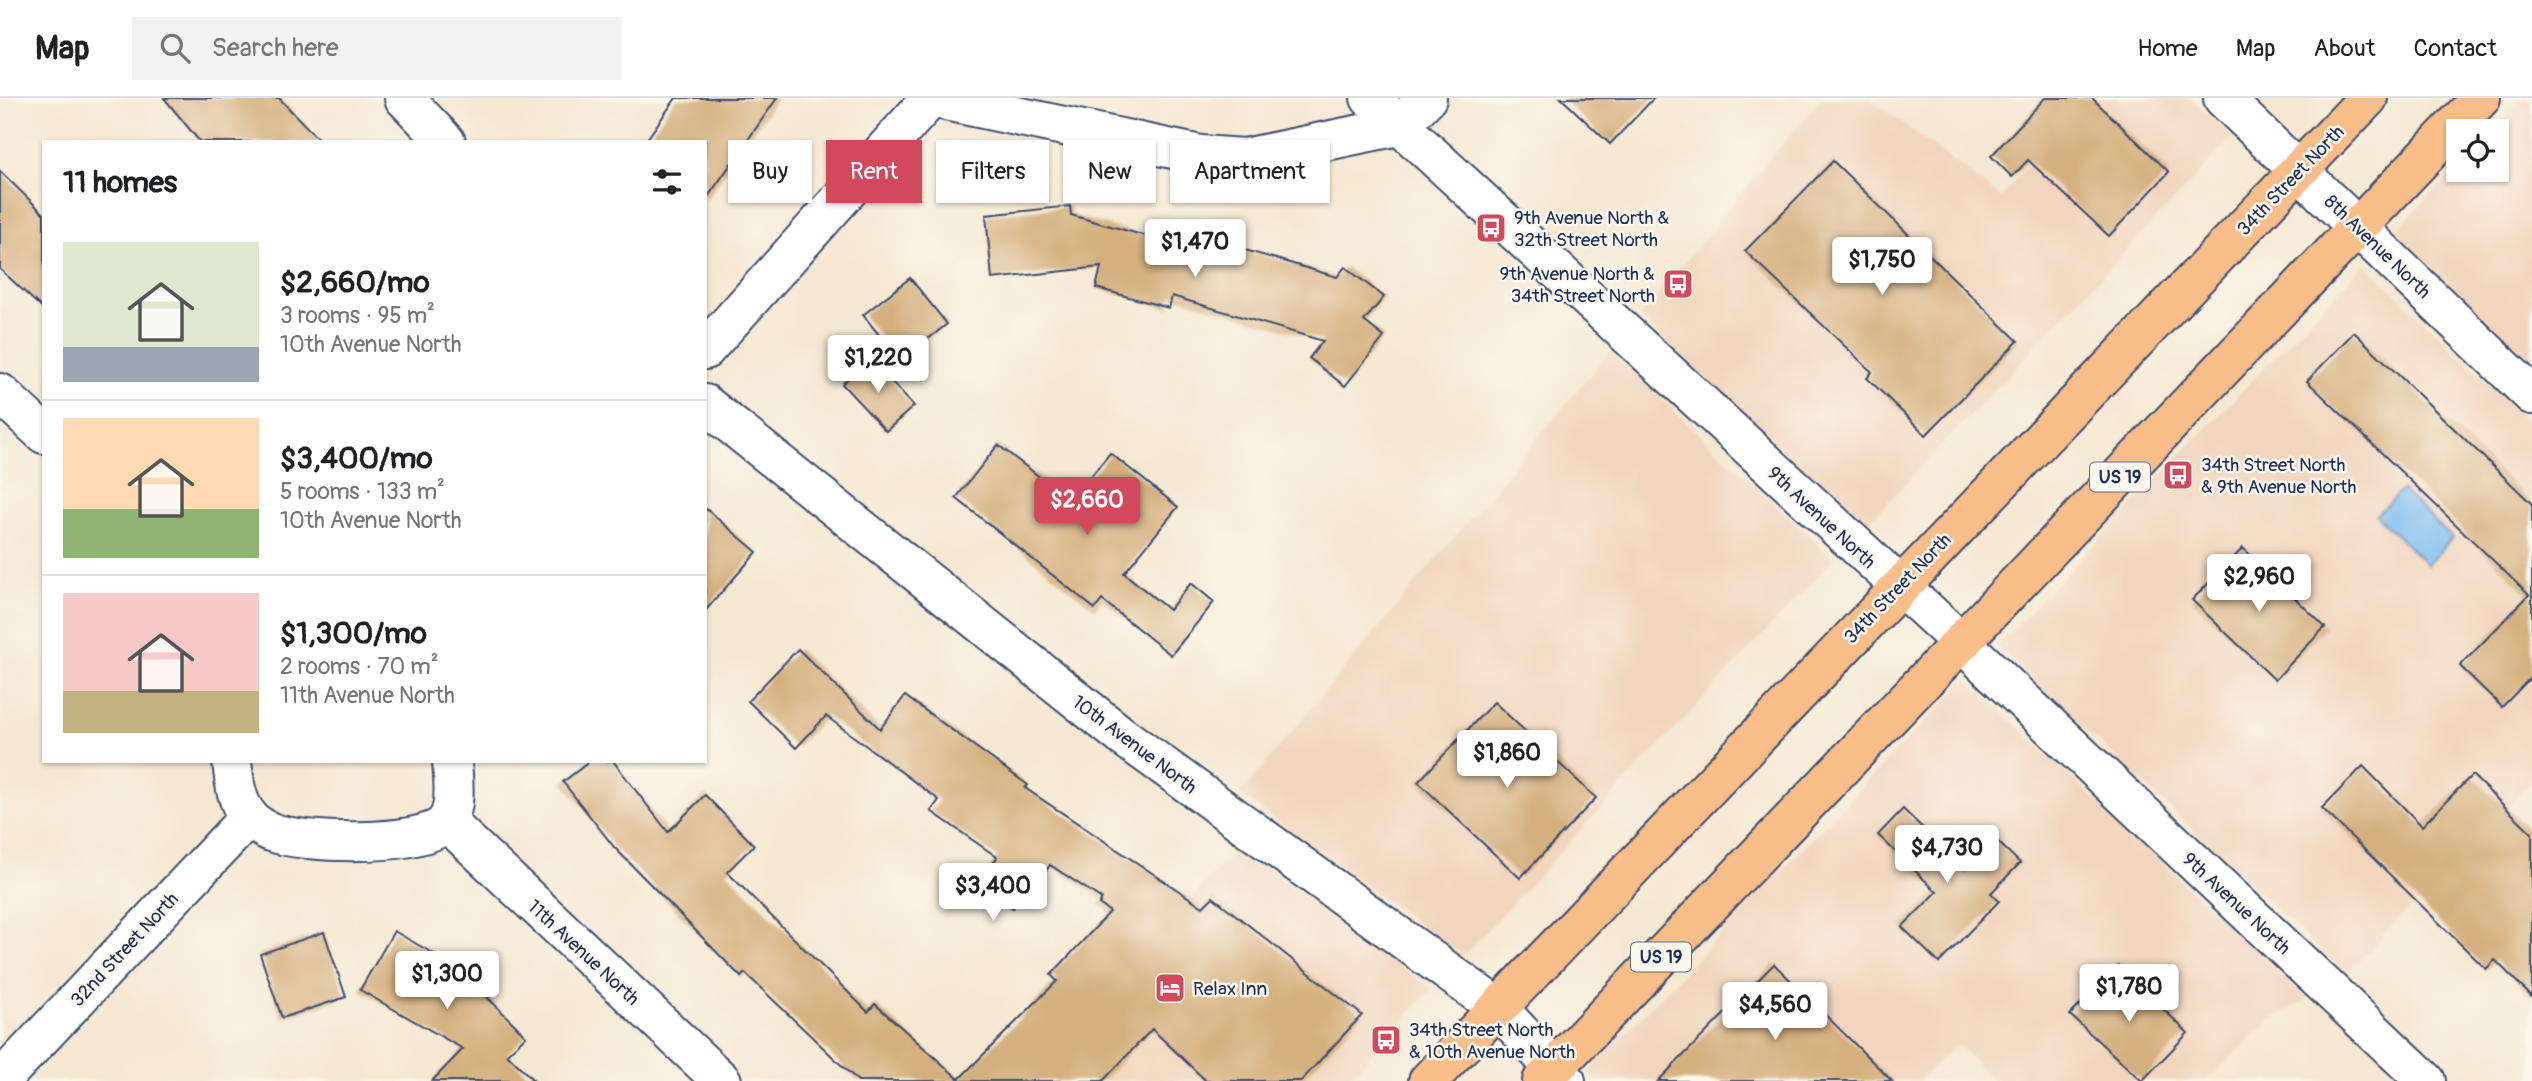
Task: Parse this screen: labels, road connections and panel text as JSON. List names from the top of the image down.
{
  "streets": {
    "highway": ["34th Street North", "US 19"],
    "street": [
      "8th Avenue North",
      "9th Avenue North",
      "10th Avenue North",
      "32nd Street North",
      "11th Avenue North"
    ]
  },
  "crossings": [
    ["34th Street North", "8th Avenue North"],
    ["34th Street North", "9th Avenue North"],
    ["34th Street North", "10th Avenue North"],
    ["8th Avenue North", "US 19"],
    ["US 19", "9th Avenue North"],
    ["US 19", "10th Avenue North"]
  ],
  "places": {
    "bus stop": [
      "9th Avenue North & 32th Street North",
      "9th Avenue North & 34th Street North",
      "34th Street North & 9th Avenue North",
      "34th Street North & 10th Avenue North"
    ],
    "hotel": ["Relax Inn"]
  },
  "page": {
    "header": "Map",
    "search": "Search here",
    "nav": [
      "Home",
      "Map",
      "About",
      "Contact"
    ],
    "chip": [
      "Buy",
      "Rent",
      "Filters",
      "New",
      "Apartment"
    ],
    "heading": "11 homes",
    "price": [
      "$1,470",
      "$1,750",
      "$1,220",
      "$2,660",
      "$2,960",
      "$1,860",
      "$4,730",
      "$3,400",
      "$1,300",
      "$1,780",
      "$4,560"
    ],
    "list": [
      {
        "name": "$2,660/mo",
        "note": "3 rooms · 95 m² · 10th Avenue North"
      },
      {
        "name": "$3,400/mo",
        "note": "5 rooms · 133 m² · 10th Avenue North"
      },
      {
        "name": "$1,300/mo",
        "note": "2 rooms · 70 m² · 11th Avenue North"
      }
    ]
  }
}
